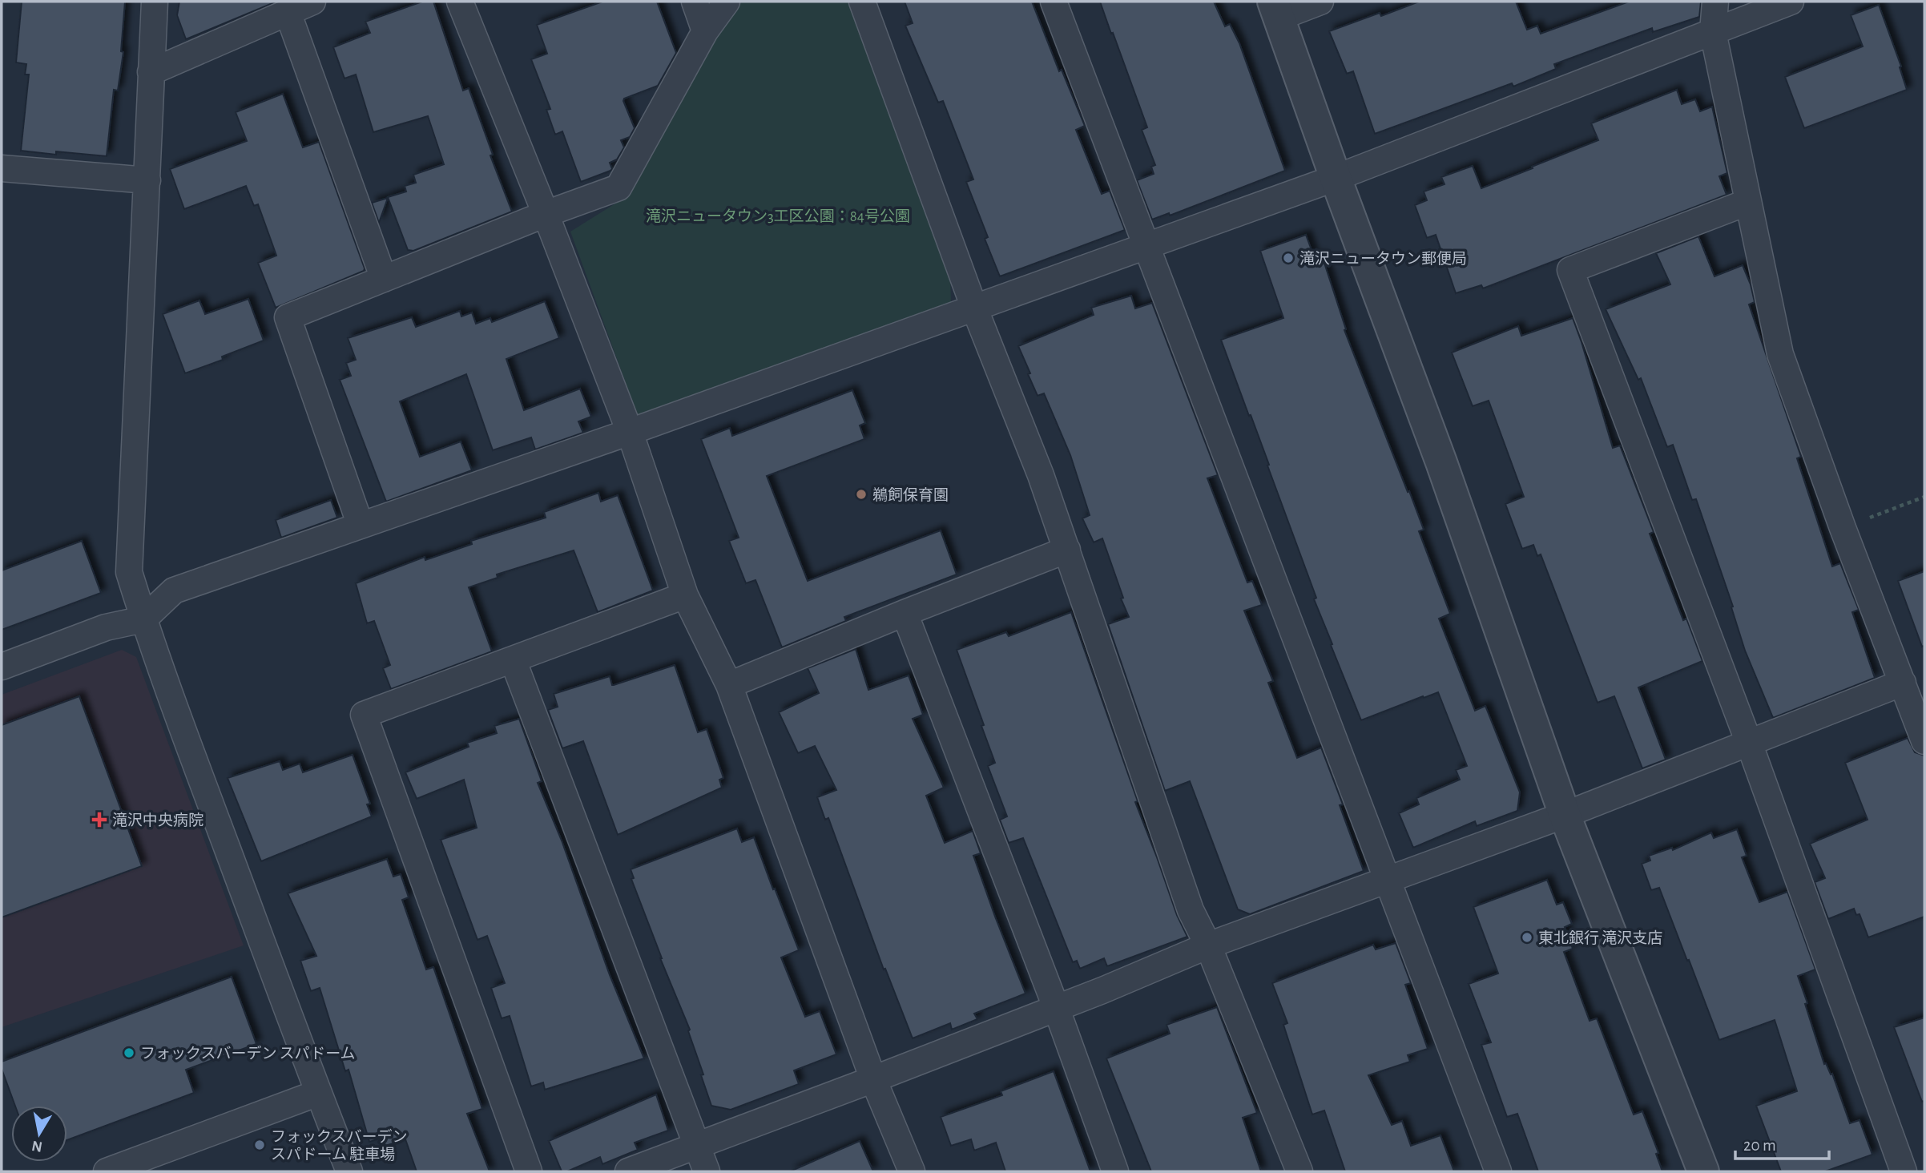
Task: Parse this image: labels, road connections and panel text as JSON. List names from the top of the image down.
{
  "parks": ["滝沢ニュータウン3工区公園：84号公園"],
  "places": {
    "other": [
      "滝沢ニュータウン郵便局",
      "鵜飼保育園",
      "東北銀行 滝沢支店",
      "フォックスバーデン スパドーム",
      "フォックスバーデン スパドーム 駐車場"
    ],
    "health": ["滝沢中央病院"]
  },
  "scale_bar": "20 m",
  "north": "bottom"
}
